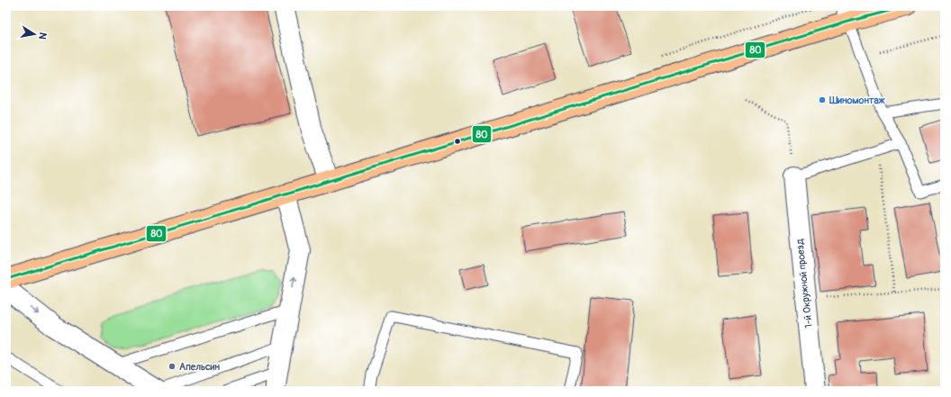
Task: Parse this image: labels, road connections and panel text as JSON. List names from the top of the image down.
{
  "streets": {
    "street": ["1-й Окружной проезд"]
  },
  "places": ["Шиномонтаж", "Апельсин"],
  "lines": ["transit line 80"],
  "north": "right"
}
